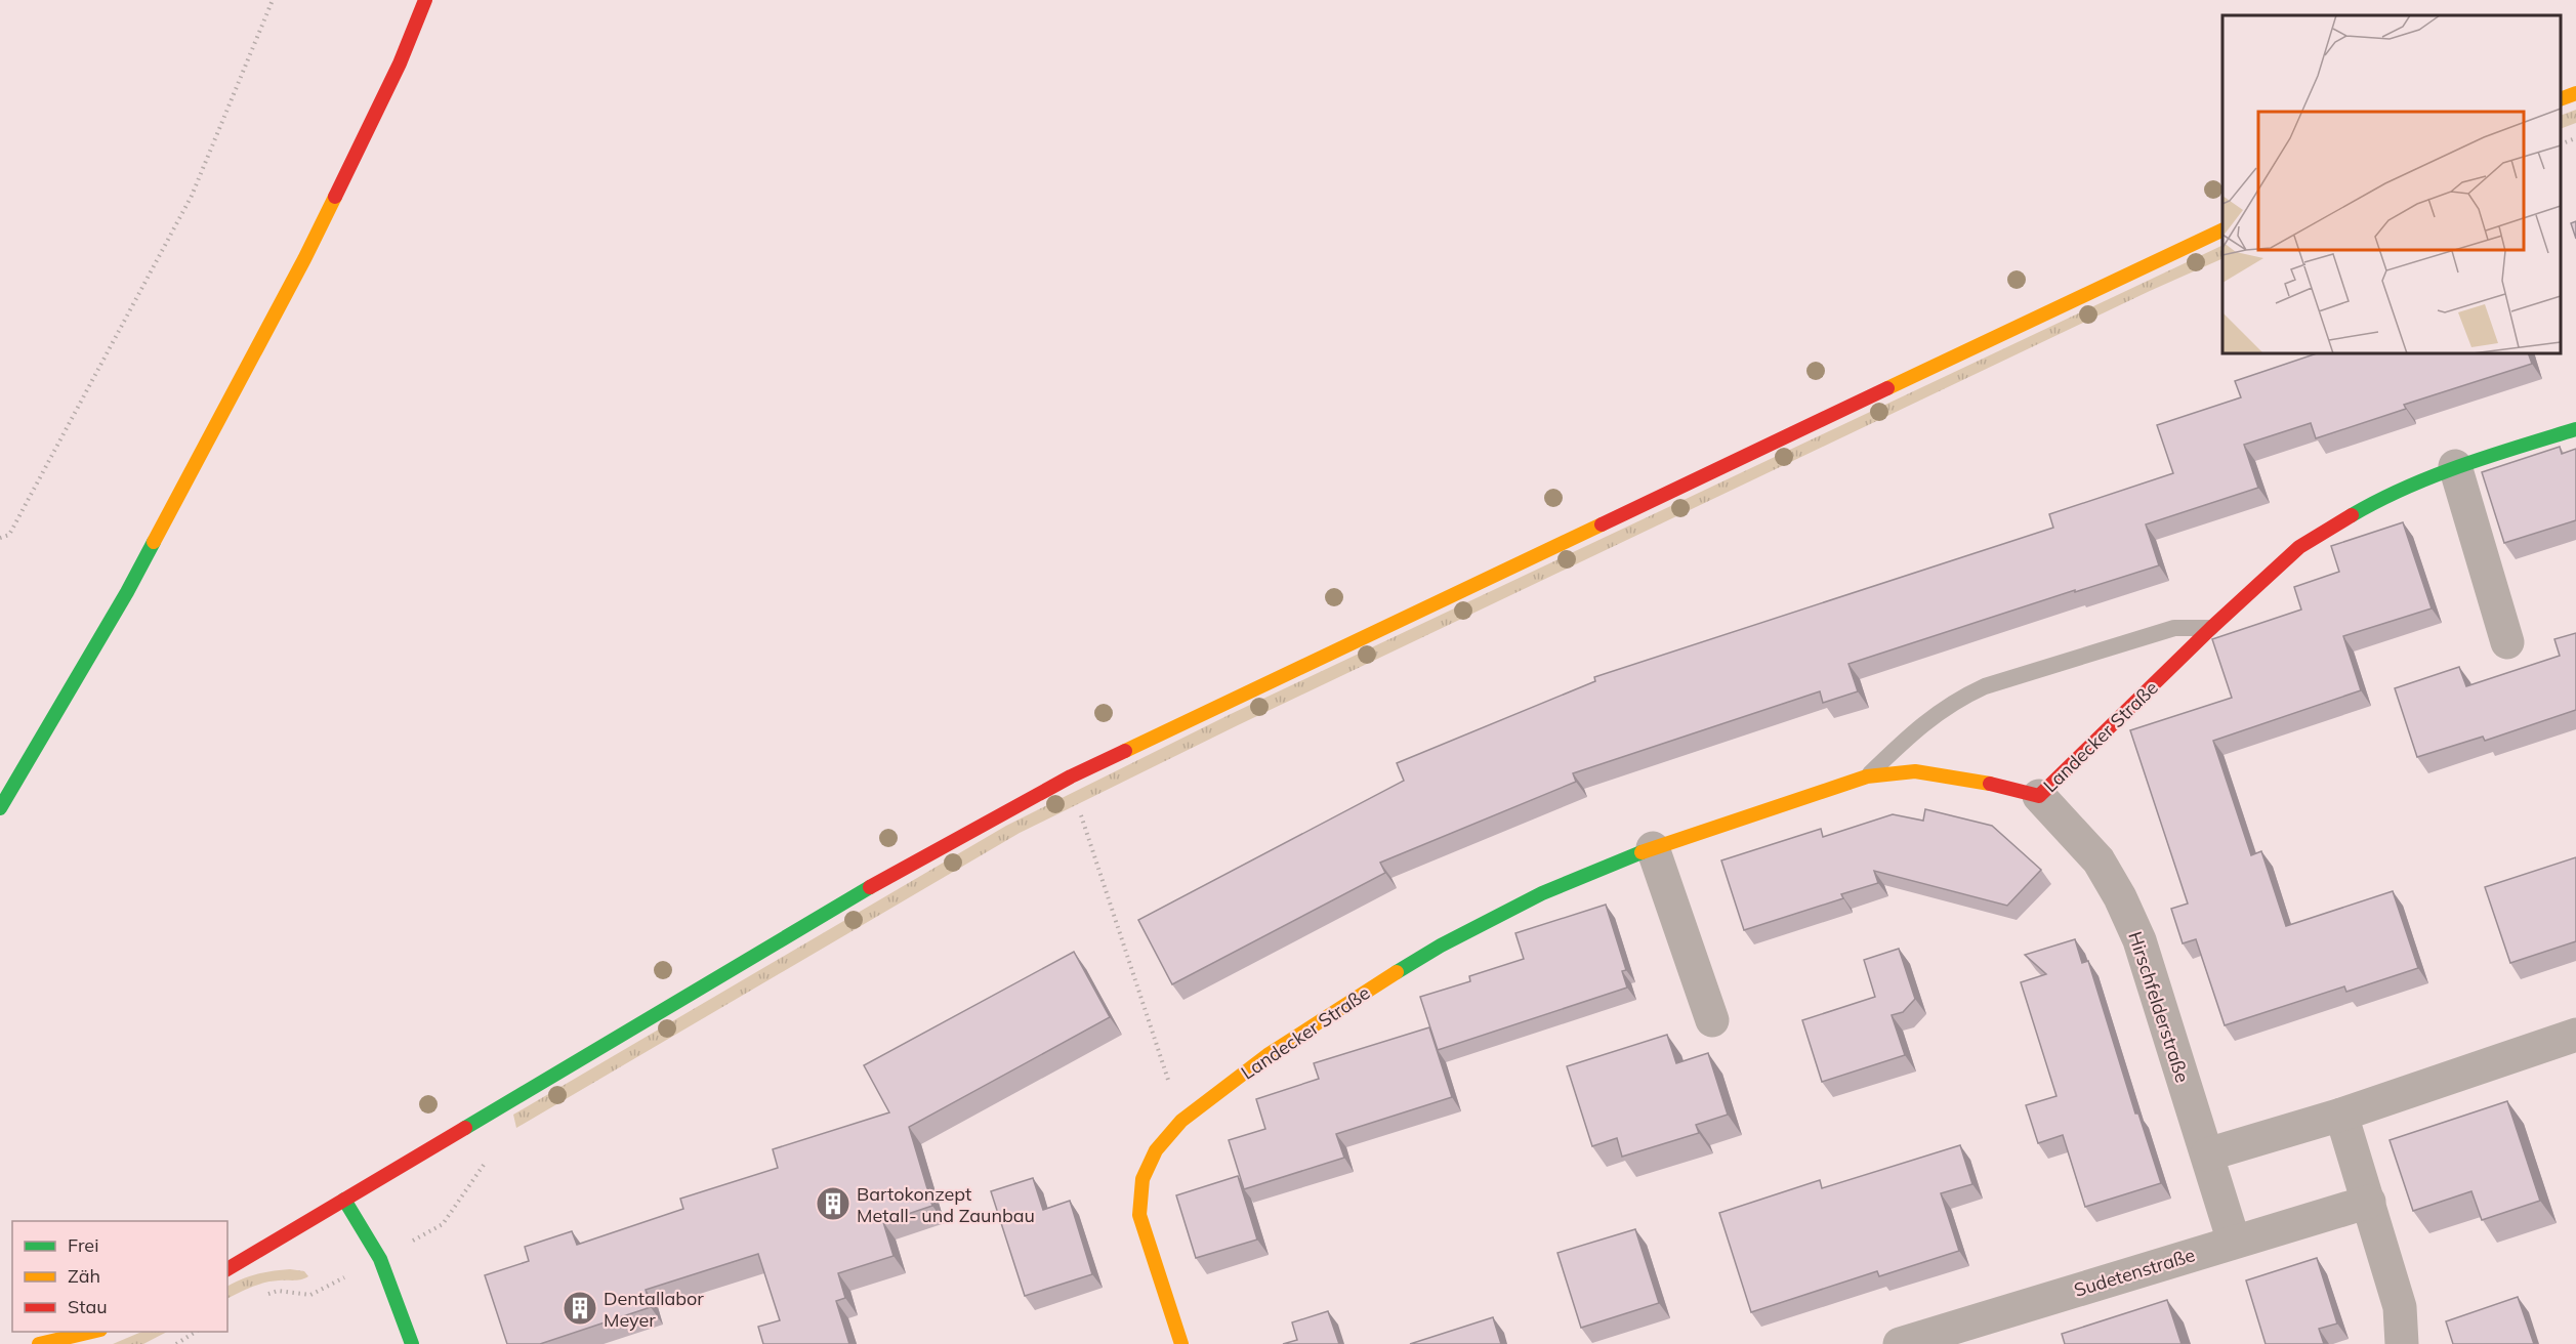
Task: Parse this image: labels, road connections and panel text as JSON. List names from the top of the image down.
{
  "streets": {
    "street": ["Landecker Straße", "Hirschfelderstraße", "Sudetenstraße"]
  },
  "crossings": [
    ["Landecker Straße", "Hirschfelderstraße"],
    ["Hirschfelderstraße", "Sudetenstraße"]
  ],
  "places": {
    "building": ["Bartokonzept Metall- und Zaunbau", "Dentallabor Meyer"]
  },
  "legend": ["Frei", "Zäh", "Stau"]
}
